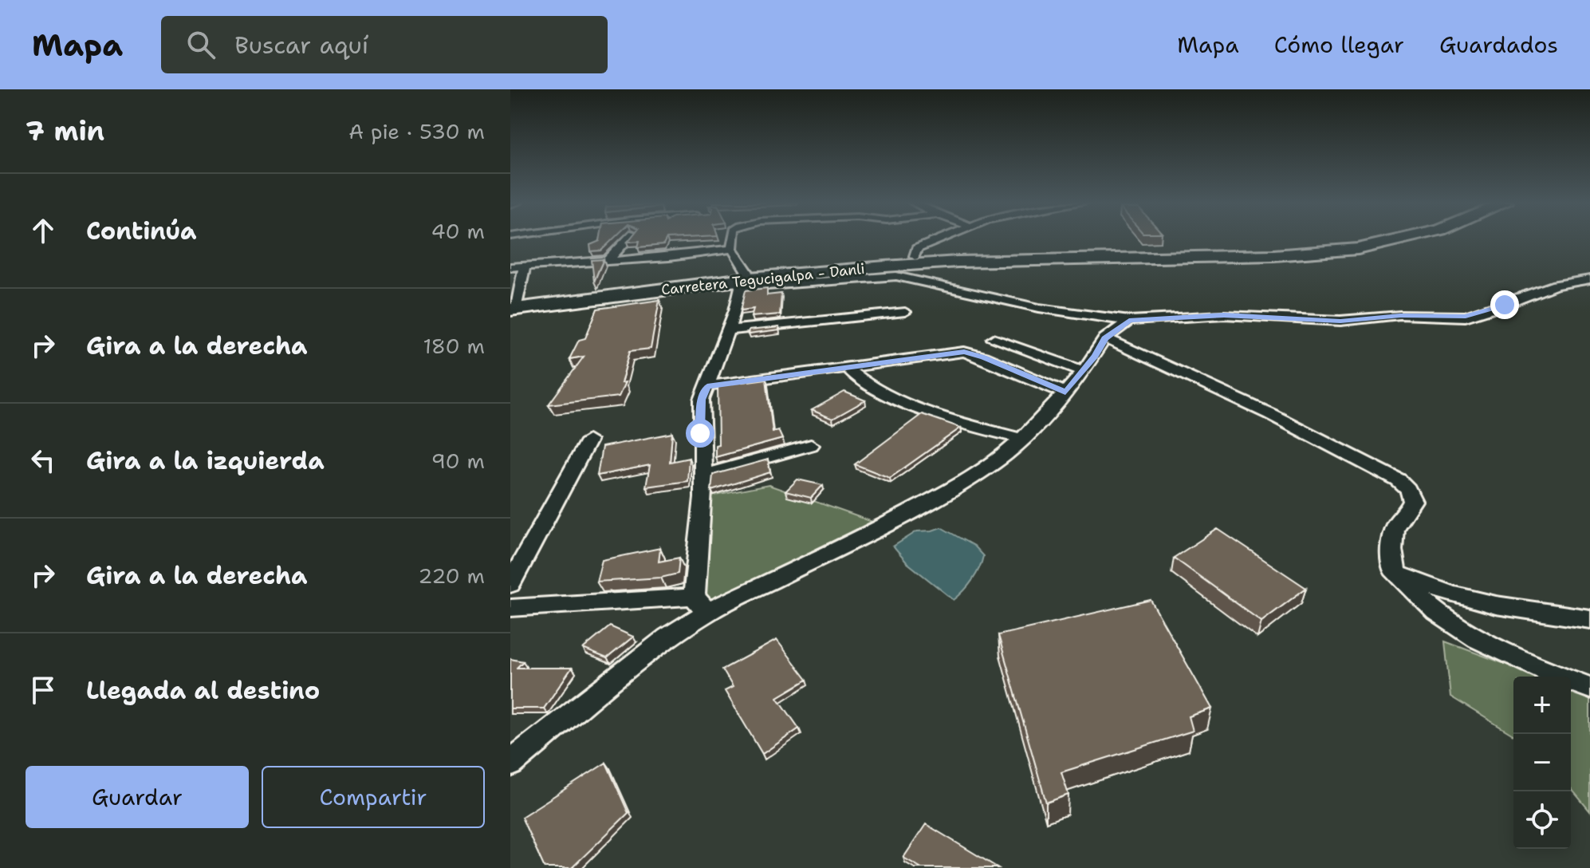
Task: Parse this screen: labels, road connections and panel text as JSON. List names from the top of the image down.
{
  "streets": {
    "highway": ["Carretera Tegucigalpa - Danli"]
  },
  "page": {
    "header": "Mapa",
    "search": "Buscar aquí",
    "nav": ["Mapa", "Cómo llegar", "Guardados"],
    "heading": ["7 min", "A pie · 530 m"],
    "list": [
      ["Continúa", "40 m"],
      ["Gira a la derecha", "180 m"],
      ["Gira a la izquierda", "90 m"],
      ["Gira a la derecha", "220 m"],
      "Llegada al destino"
    ],
    "map_buttons": ["+", "−"],
    "buttons": ["Guardar", "Compartir"]
  }
}
